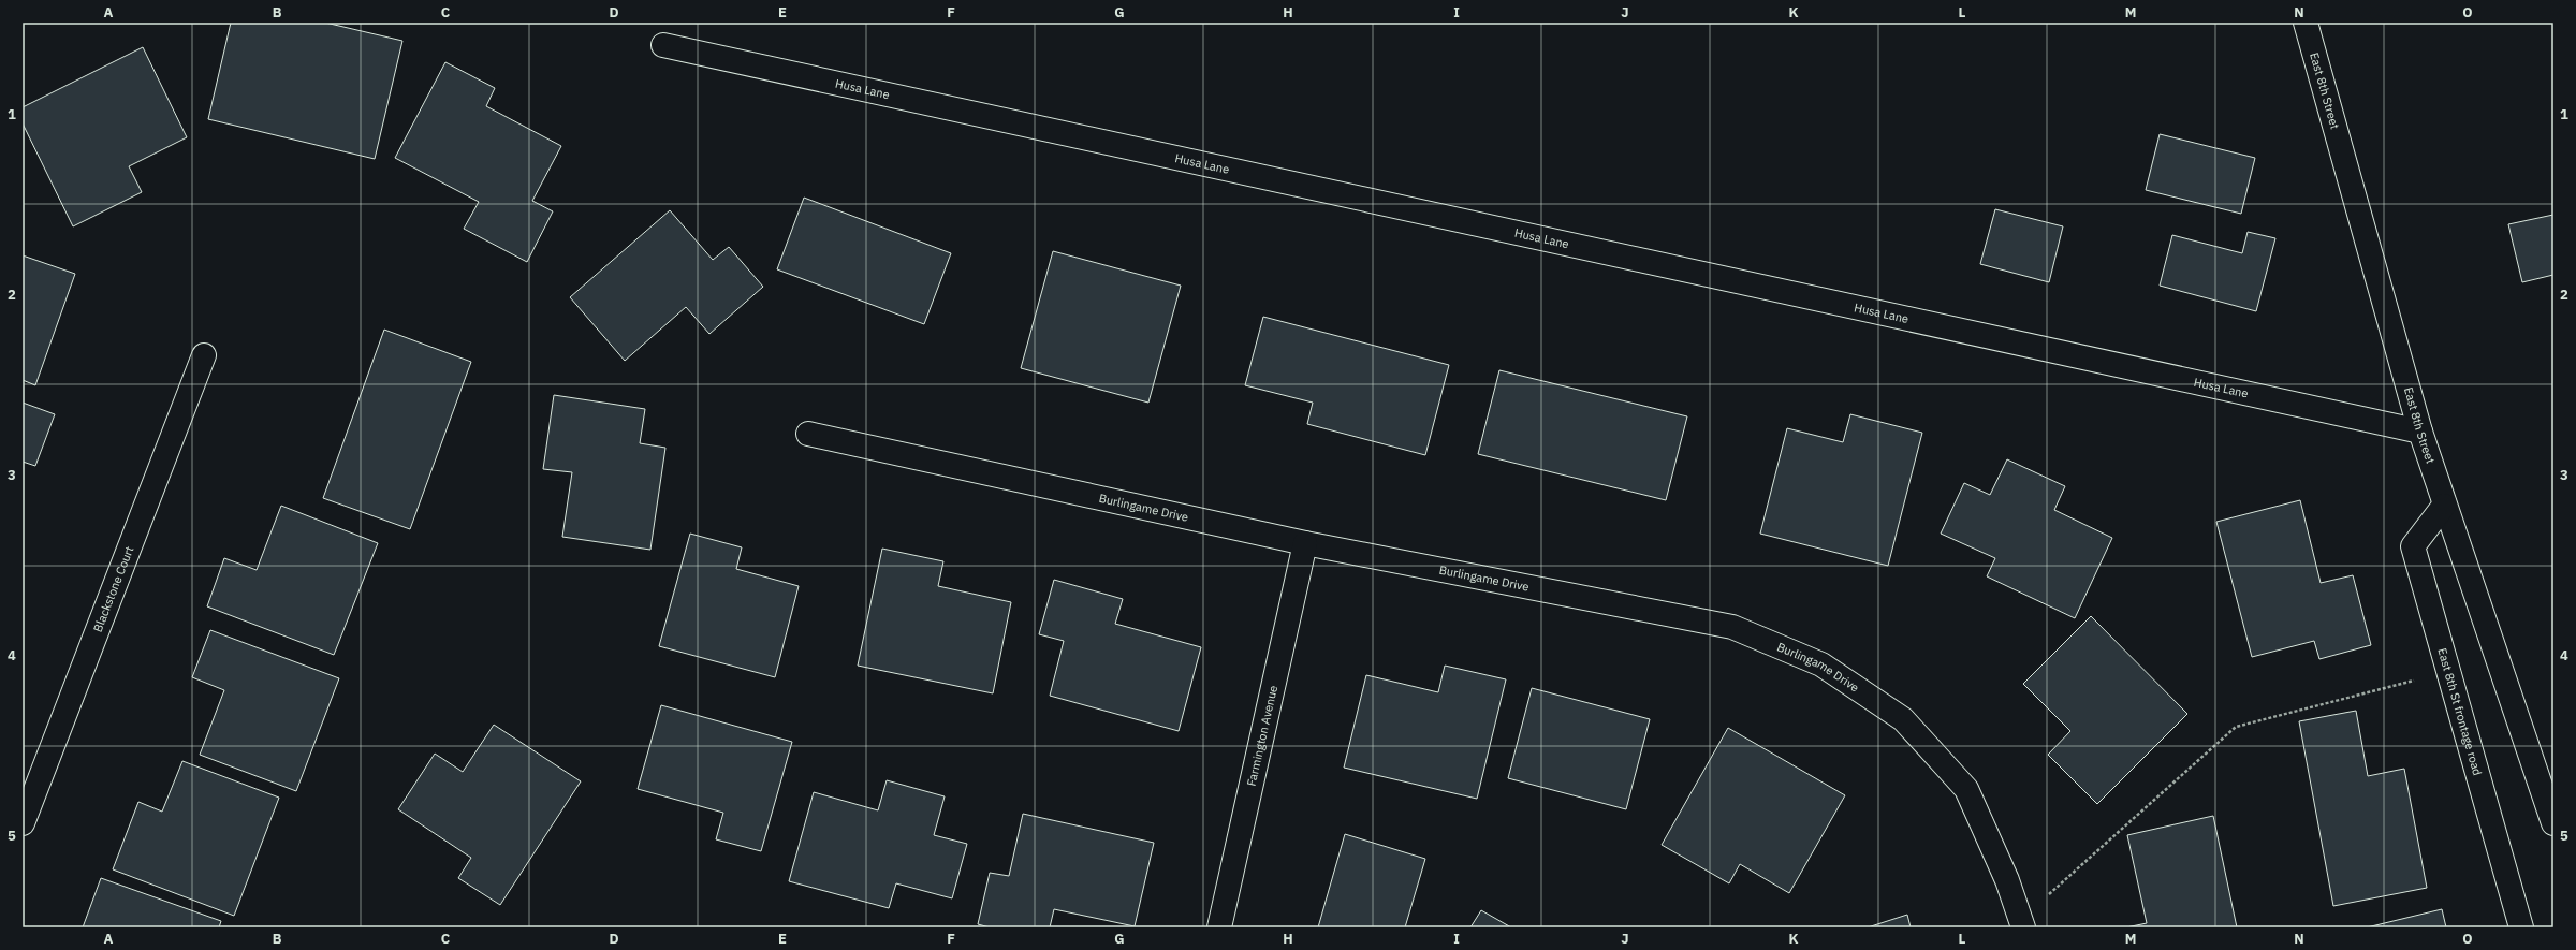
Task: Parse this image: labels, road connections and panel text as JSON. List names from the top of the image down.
{
  "streets": {
    "street": [
      "Husa Lane",
      "East 8th Street",
      "Burlingame Drive",
      "Blackstone Court",
      "East 8th St frontage road",
      "Farmington Avenue"
    ]
  },
  "crossings": [
    ["Husa Lane", "East 8th Street"],
    ["East 8th Street", "East 8th St frontage road"],
    ["Burlingame Drive", "Farmington Avenue"]
  ],
  "grid": {
    "columns": [
      "A",
      "B",
      "C",
      "D",
      "E",
      "F",
      "G",
      "H",
      "I",
      "J",
      "K",
      "L",
      "M",
      "N",
      "O"
    ],
    "rows": [
      "1",
      "2",
      "3",
      "4",
      "5"
    ]
  }
}
